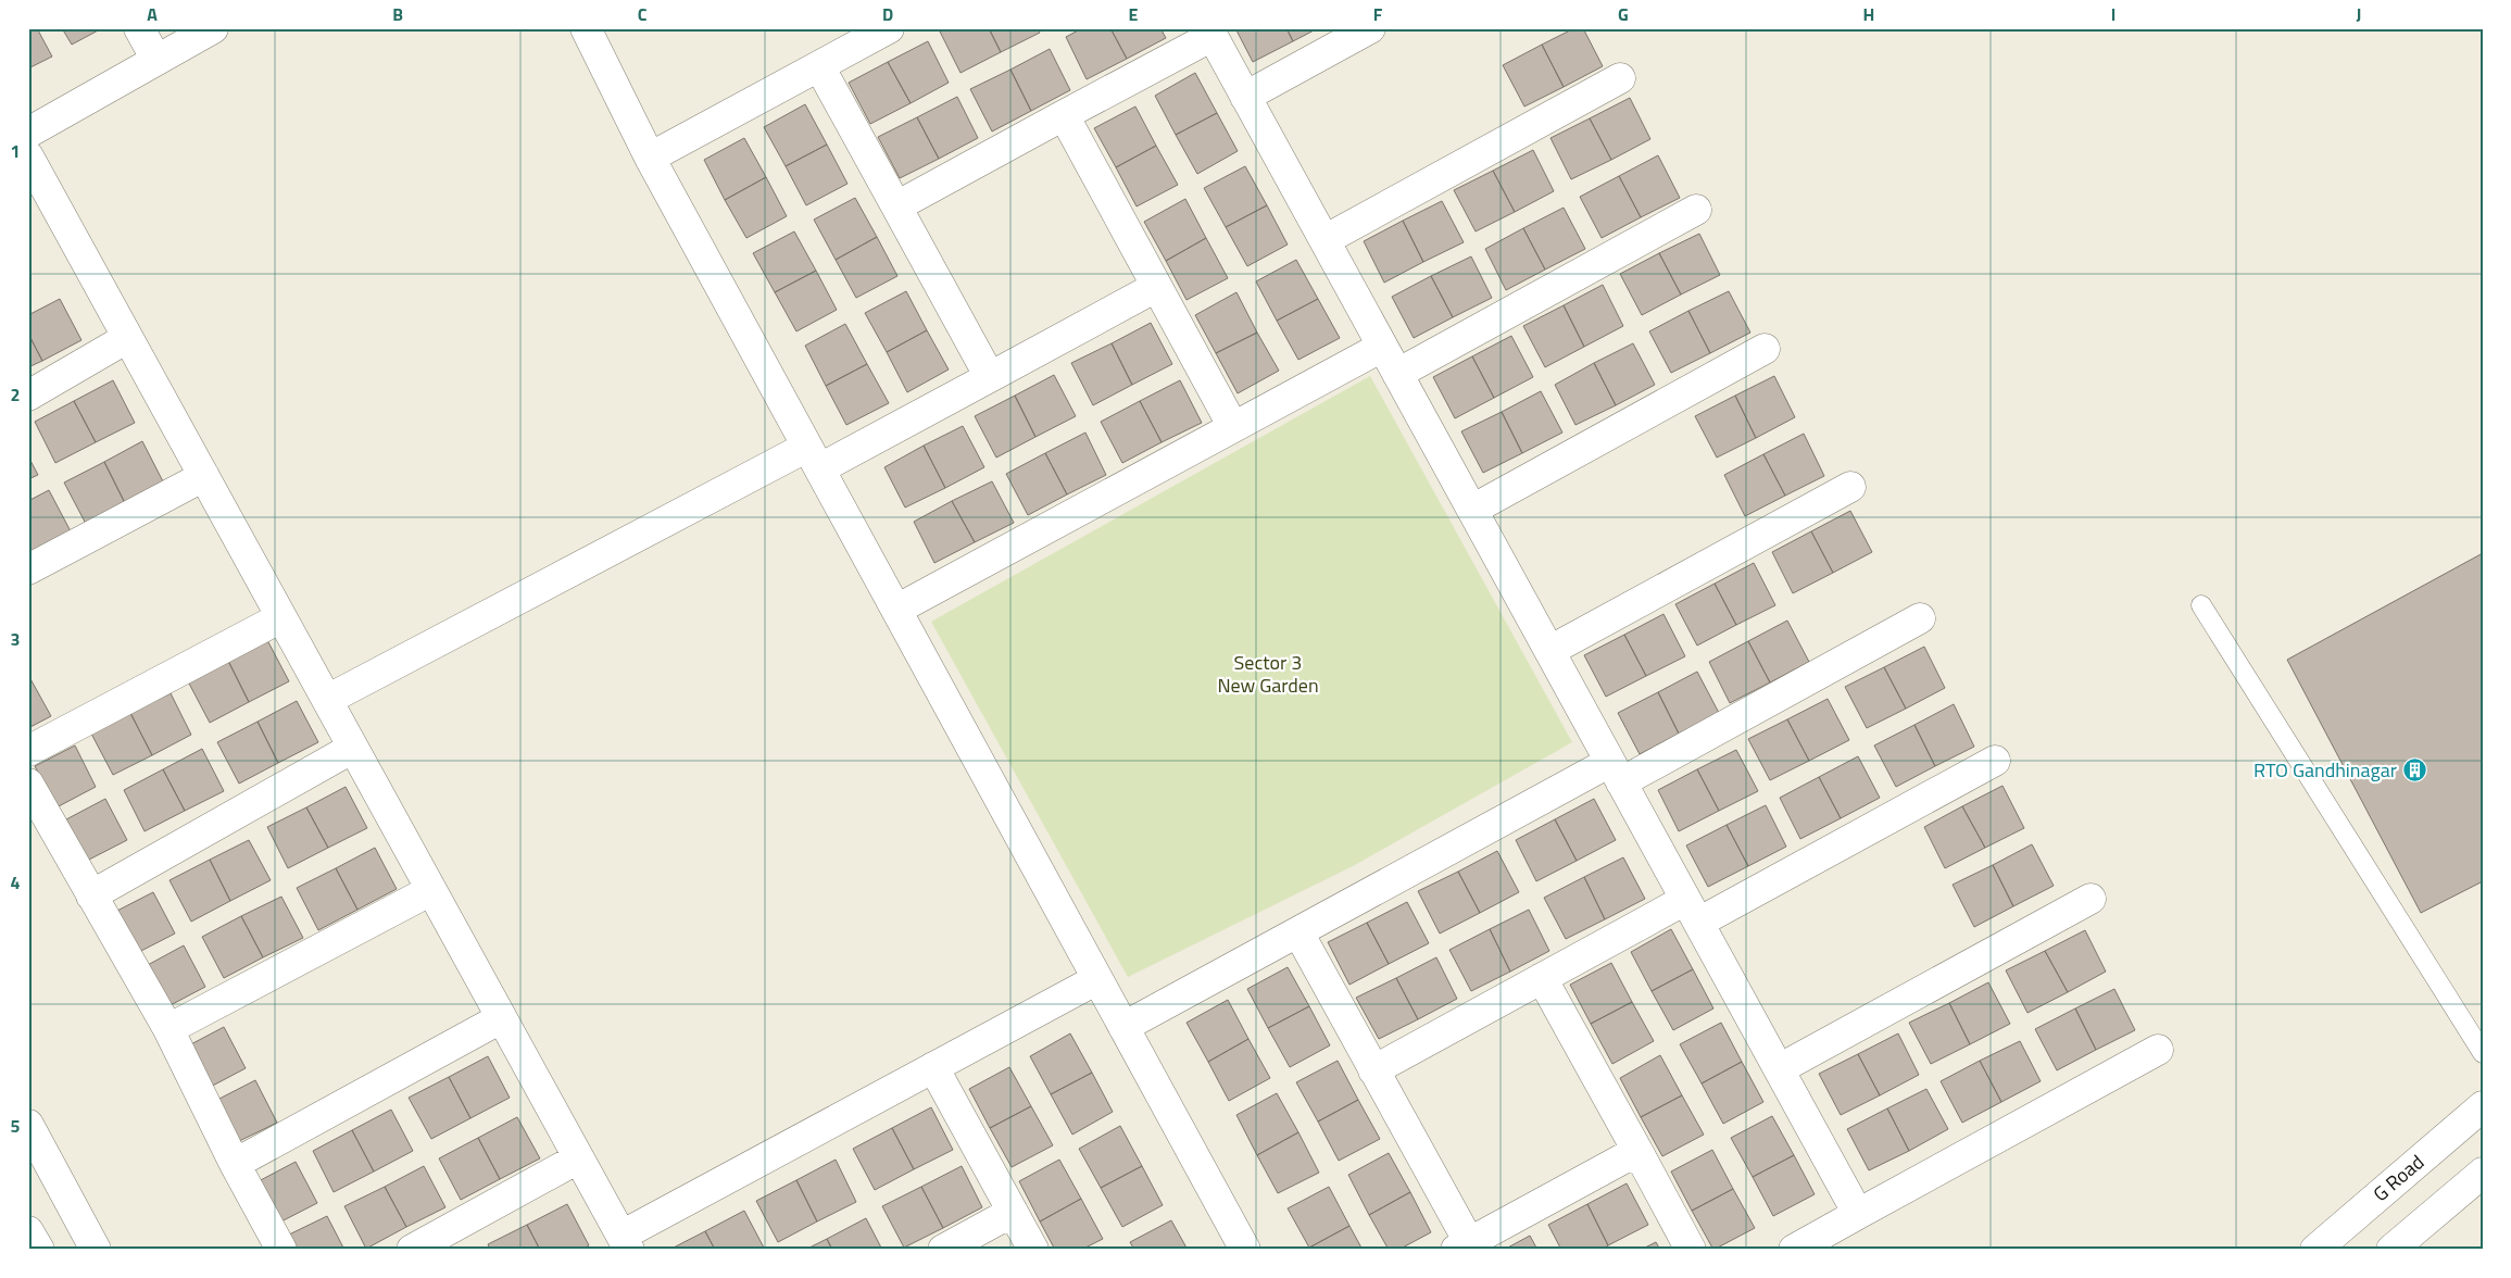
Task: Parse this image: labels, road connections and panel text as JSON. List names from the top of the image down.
{
  "streets": {
    "street": ["G Road"]
  },
  "parks": ["Sector 3 New Garden"],
  "places": {
    "building": ["RTO Gandhinagar"]
  },
  "grid": {
    "columns": [
      "A",
      "B",
      "C",
      "D",
      "E",
      "F",
      "G",
      "H",
      "I",
      "J"
    ],
    "rows": [
      "1",
      "2",
      "3",
      "4",
      "5"
    ]
  }
}
